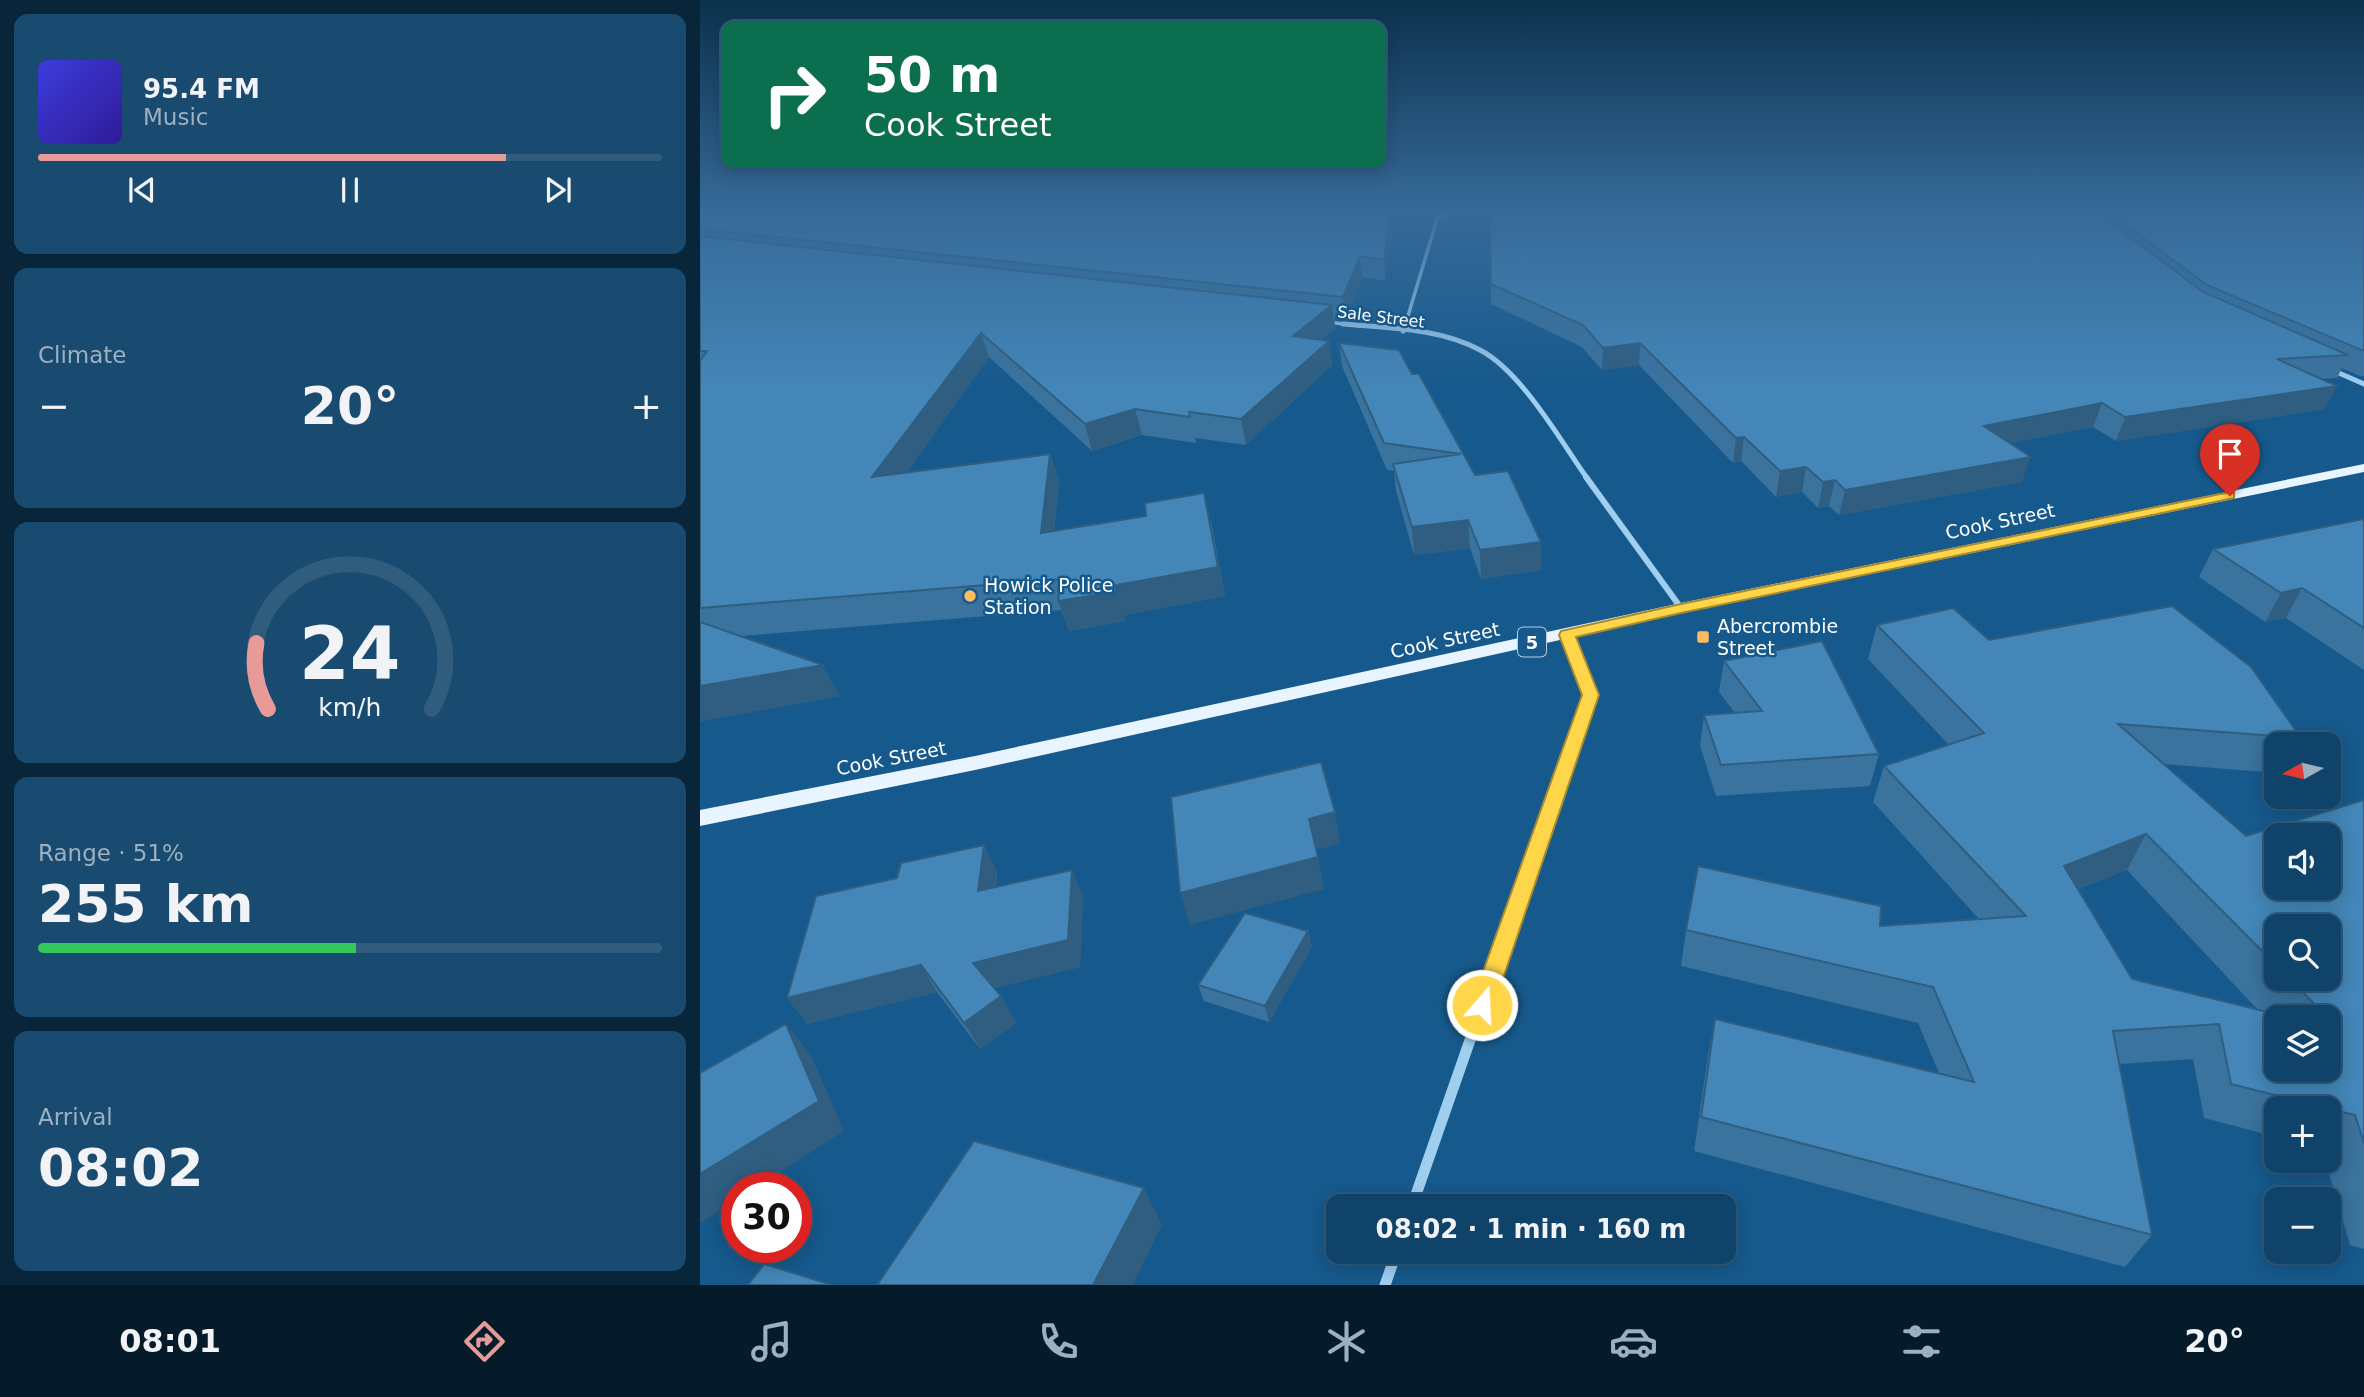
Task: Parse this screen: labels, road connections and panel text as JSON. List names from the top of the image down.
{
  "streets": {
    "main road": ["Cook Street", "5"],
    "street": ["Sale Street"]
  },
  "crossings": [
    ["Sale Street", "Cook Street"]
  ],
  "places": {
    "other": ["Howick Police Station"],
    "transit": ["Abercrombie Street"]
  },
  "north": "left",
  "page": {
    "turn": ["50 m", "Cook Street"],
    "song": ["95.4 FM", "Music"],
    "tile": [
      "Climate",
      ["Range · 51%", "255 km"],
      ["Arrival", "08:02"]
    ],
    "heat": ["−", "20°", "+"],
    "map_buttons": ["+", "−"],
    "limit": "30",
    "trip": "08:02 · 1 min · 160 m",
    "tabs": ["08:01", "20°"],
    "gauge": ["24", "km/h"]
  }
}
